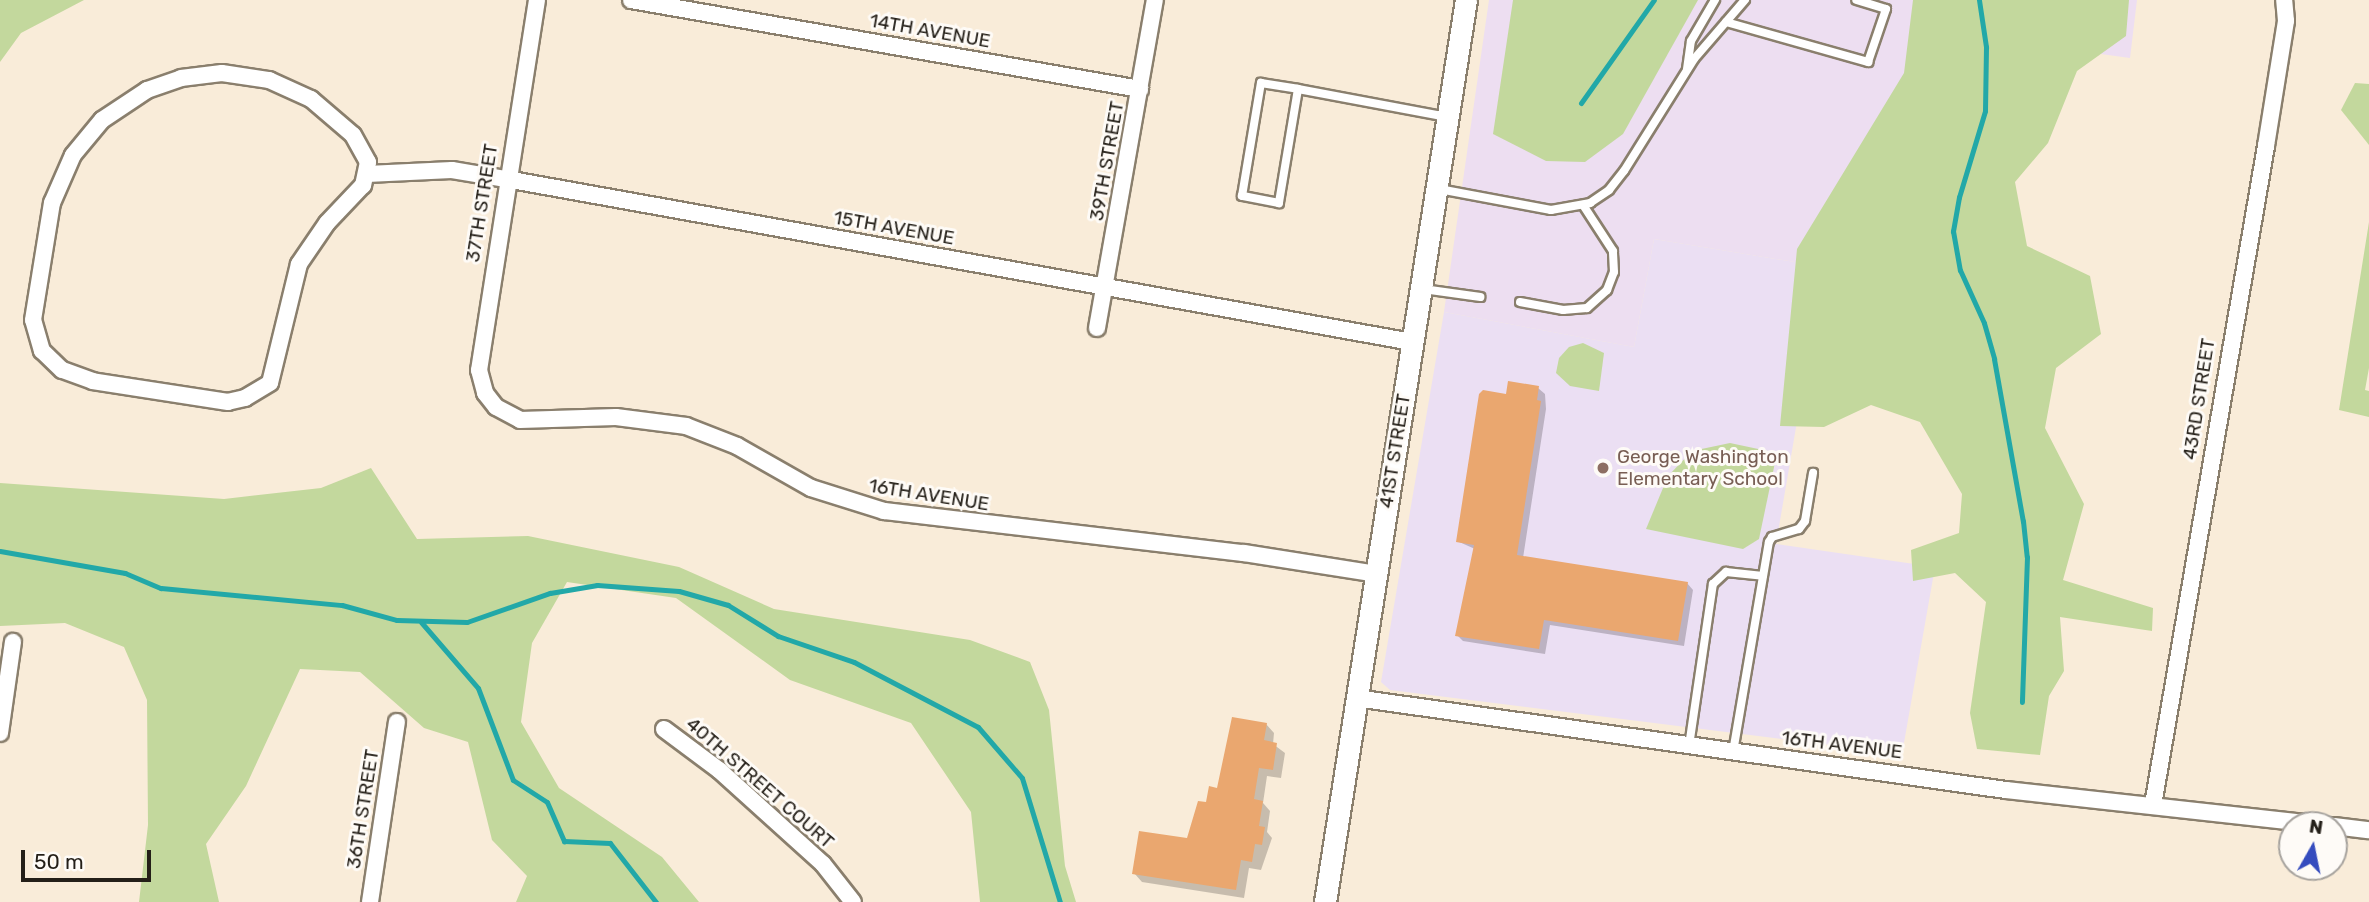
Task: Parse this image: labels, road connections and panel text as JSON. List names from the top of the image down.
{
  "streets": {
    "street": [
      "14TH AVENUE",
      "39TH STREET",
      "37TH STREET",
      "15TH AVENUE",
      "43RD STREET",
      "41ST STREET",
      "16TH AVENUE",
      "40TH STREET COURT",
      "36TH STREET"
    ]
  },
  "crossings": [
    ["14TH AVENUE", "39TH STREET"],
    ["39TH STREET", "15TH AVENUE"],
    ["37TH STREET", "15TH AVENUE"],
    ["37TH STREET", "16TH AVENUE"],
    ["15TH AVENUE", "41ST STREET"],
    ["43RD STREET", "16TH AVENUE"],
    ["41ST STREET", "16TH AVENUE"]
  ],
  "places": ["George Washington Elementary School"],
  "scale_bar": "50 m",
  "north": "top"
}
